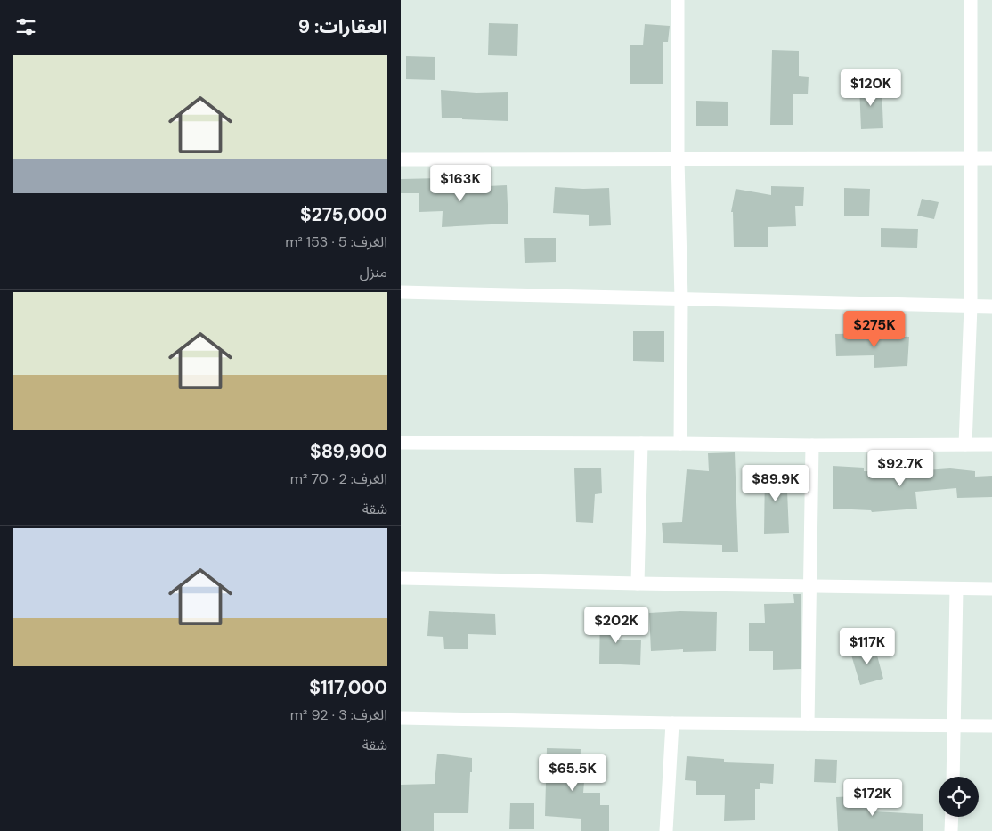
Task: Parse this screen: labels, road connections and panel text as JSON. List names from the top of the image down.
{
  "page": {
    "heading": "العقارات: 9",
    "list": [
      {
        "name": "$275,000",
        "note": "الغرف: 5 · 153 m² · منزل"
      },
      {
        "name": "$89,900",
        "note": "الغرف: 2 · 70 m² · شقة"
      },
      {
        "name": "$117,000",
        "note": "الغرف: 3 · 92 m² · شقة"
      }
    ],
    "price": [
      "$120K",
      "$163K",
      "$275K",
      "$92.7K",
      "$89.9K",
      "$202K",
      "$117K",
      "$65.5K",
      "$172K"
    ]
  }
}
